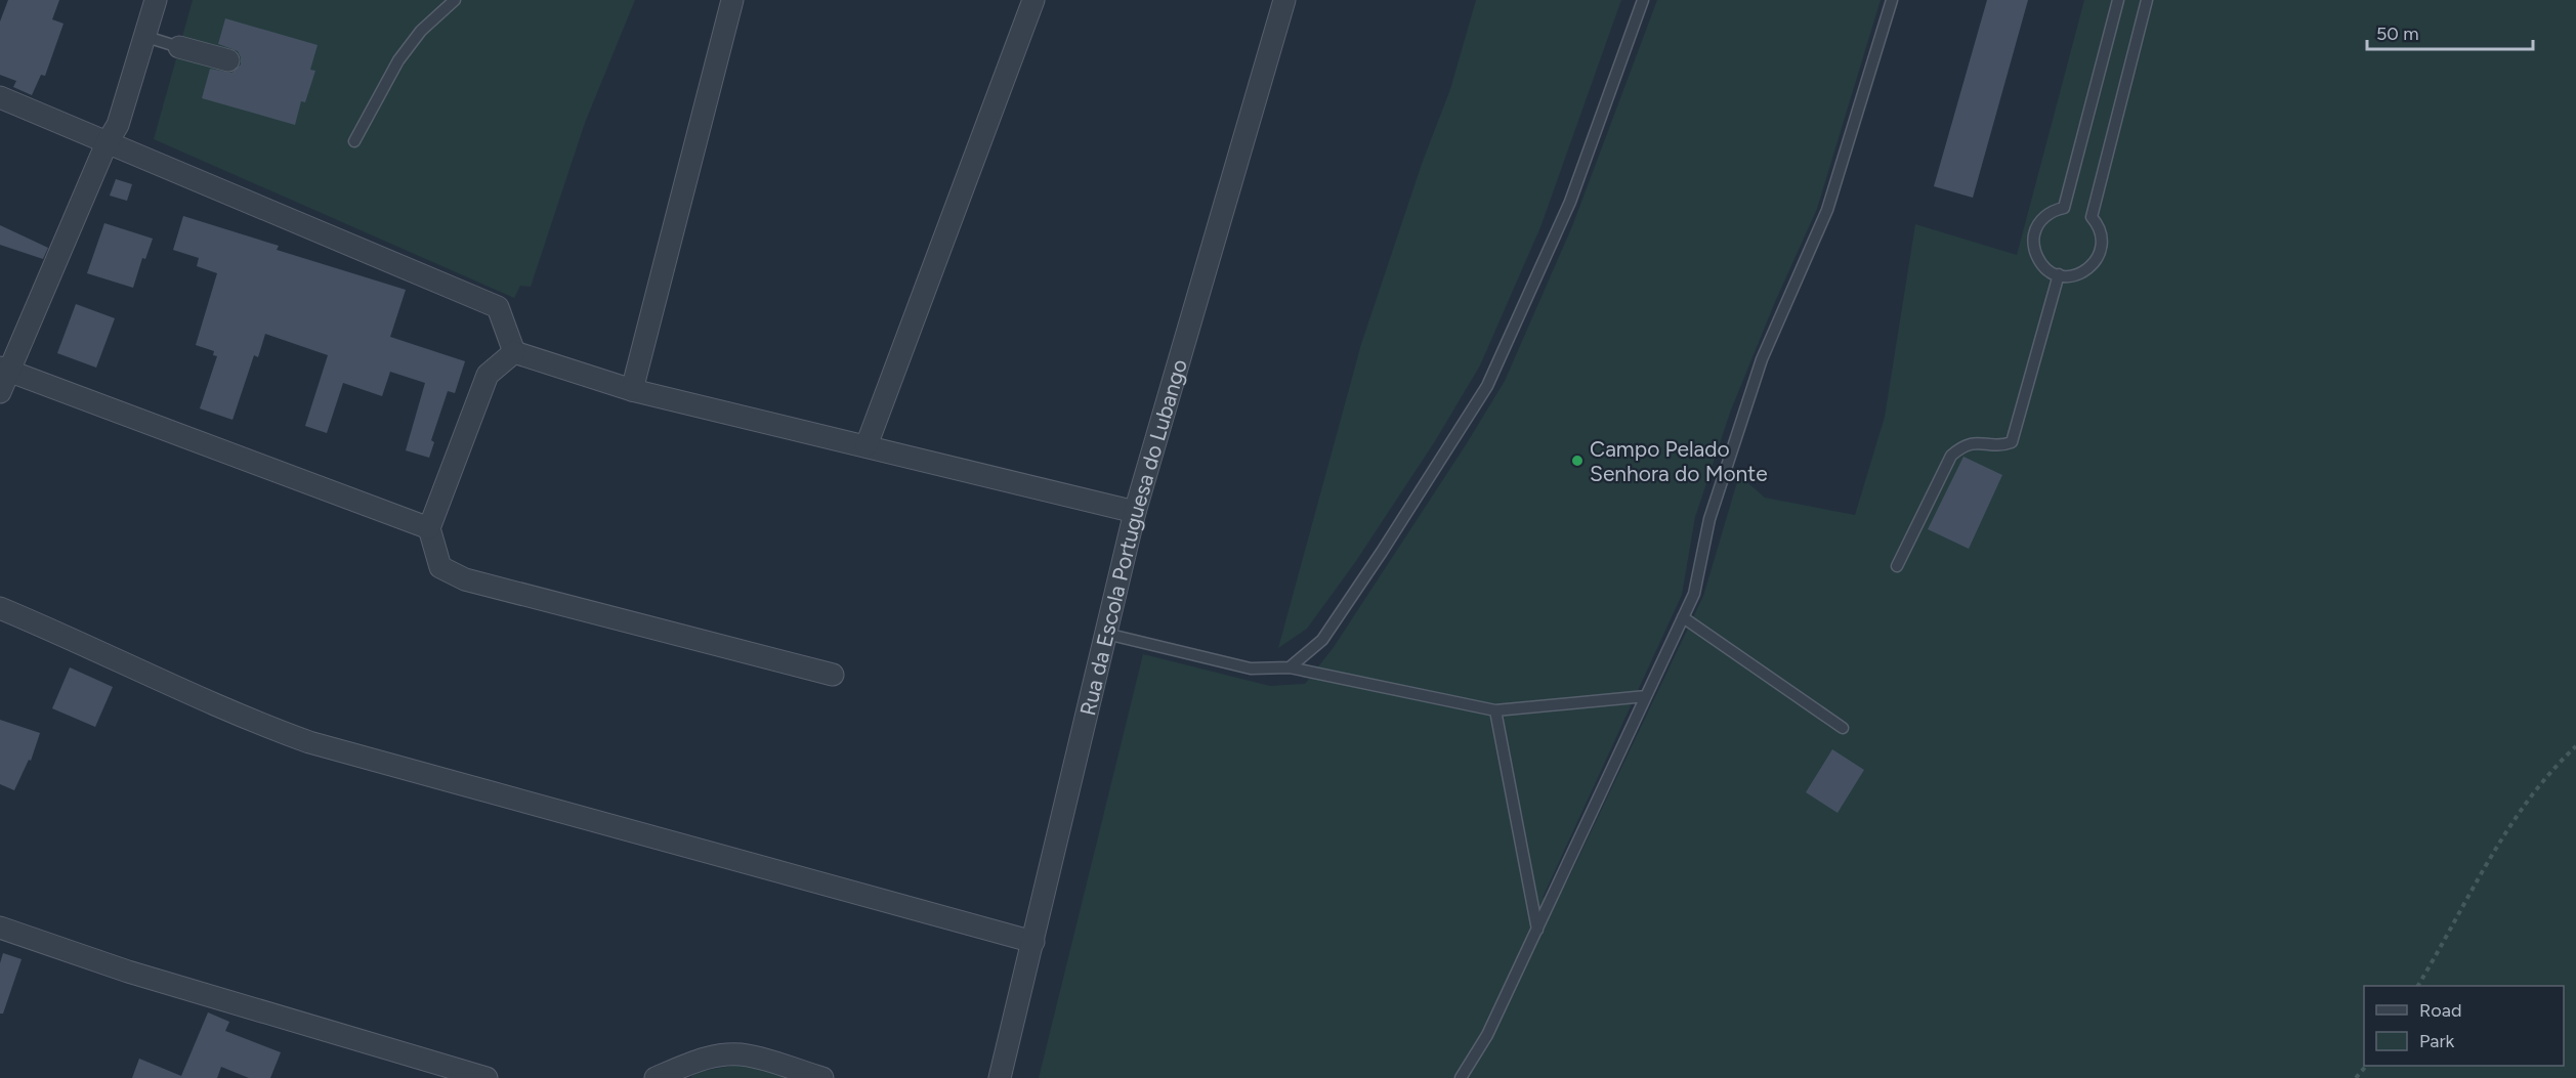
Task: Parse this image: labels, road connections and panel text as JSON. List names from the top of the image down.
{
  "streets": {
    "street": ["Rua da Escola Portuguesa do Lubango"]
  },
  "places": ["Campo Pelado Senhora do Monte"],
  "legend": ["Road", "Park"],
  "scale_bar": "50 m"
}
